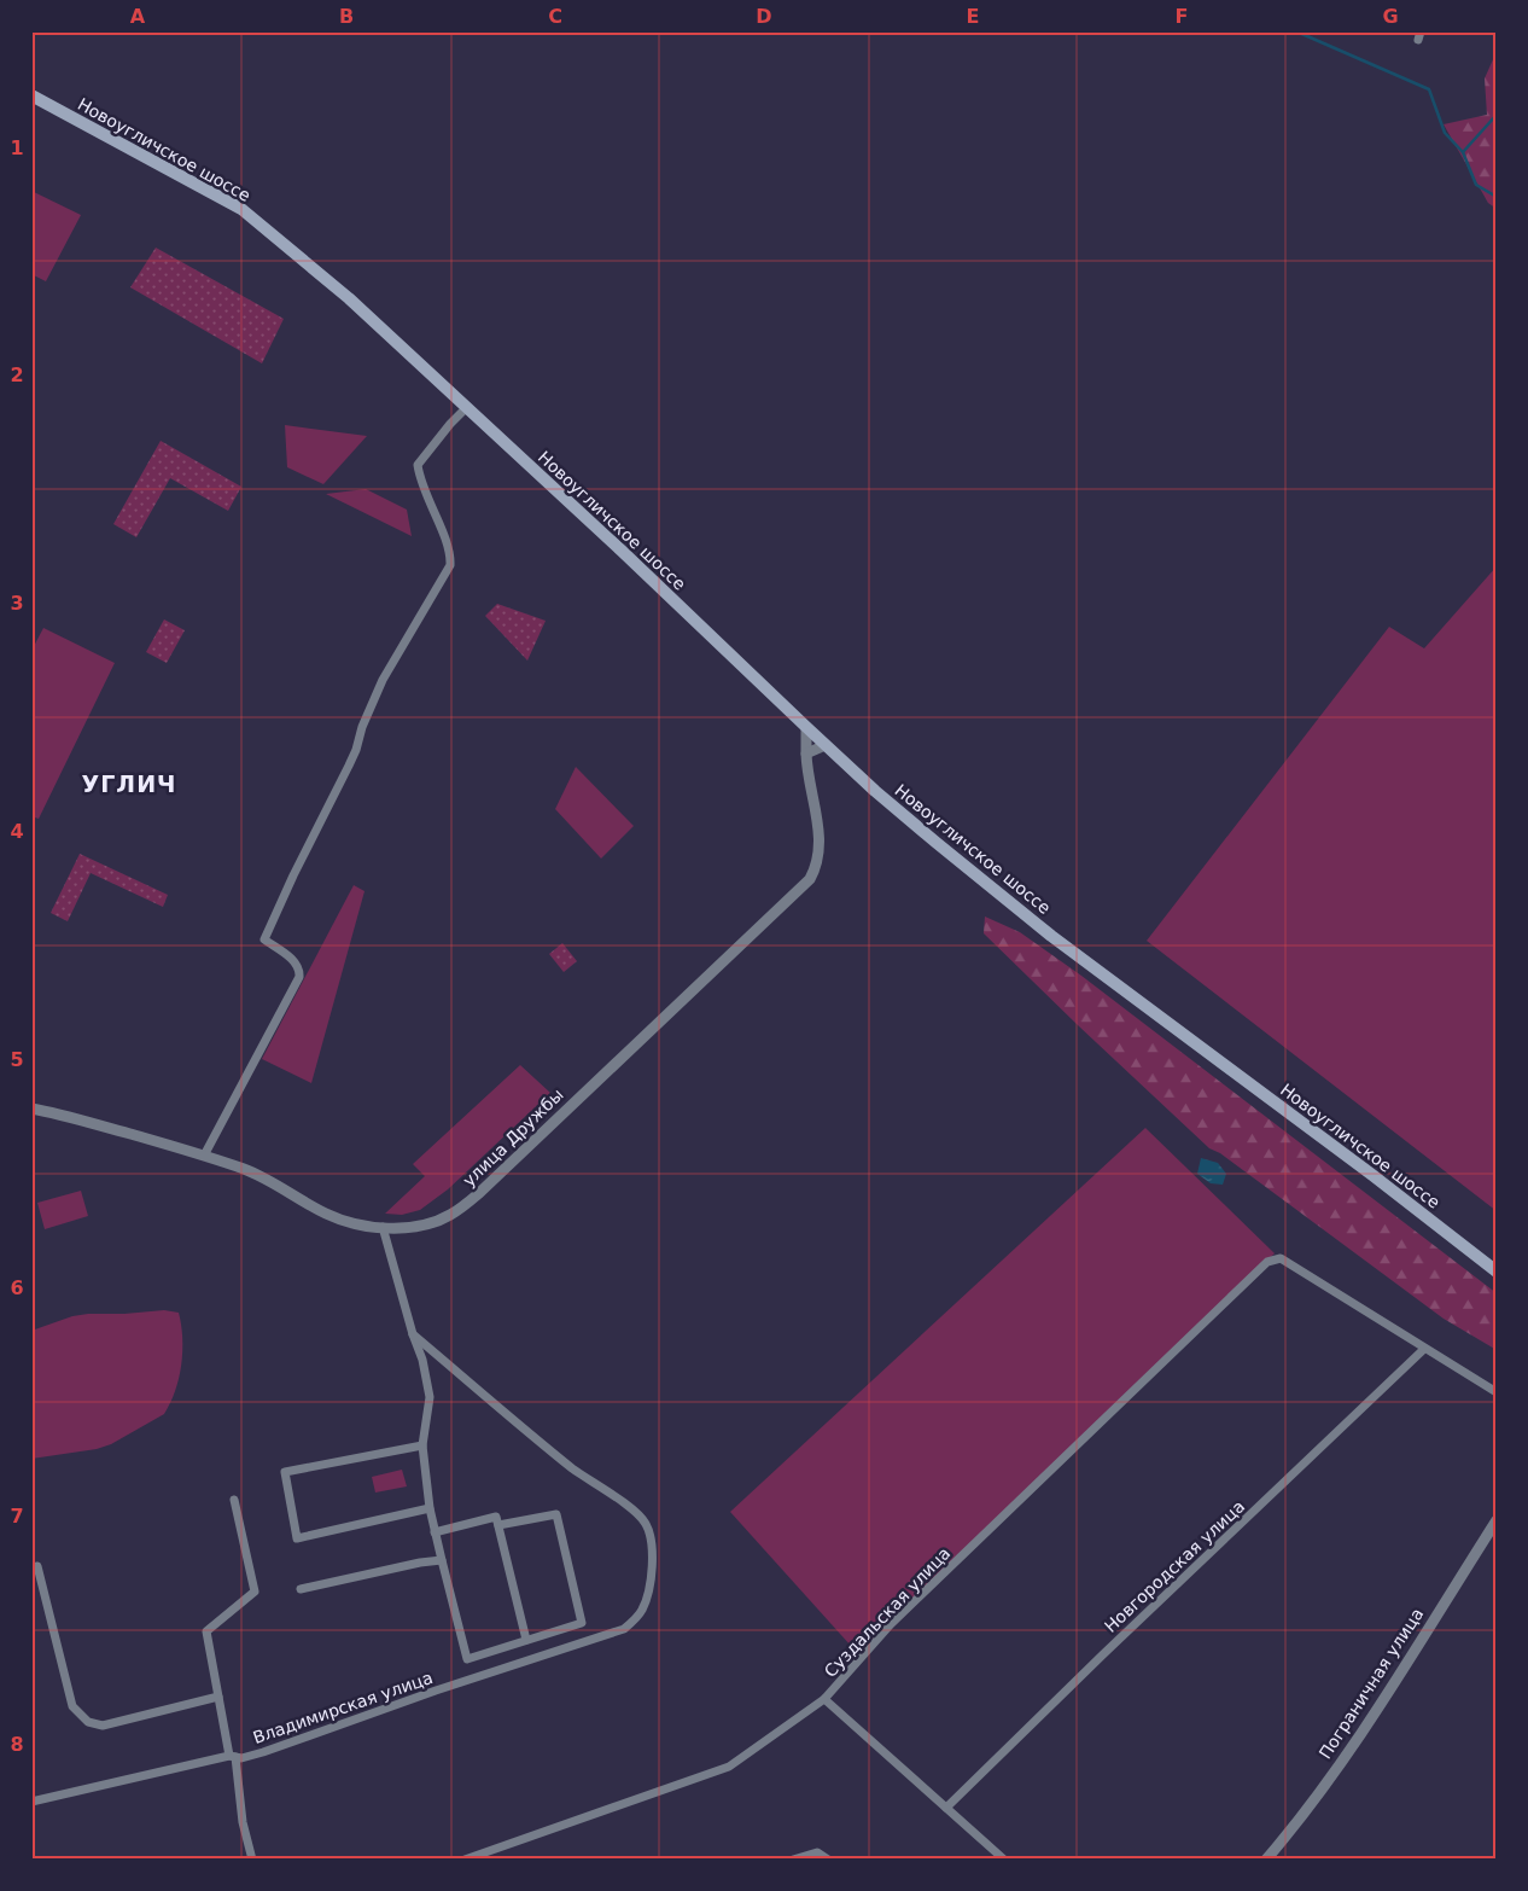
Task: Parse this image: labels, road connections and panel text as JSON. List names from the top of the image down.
{
  "streets": {
    "main road": ["Новоугличское шоссе"],
    "street": [
      "улица Дружбы",
      "Новгородская улица",
      "Суздальская улица",
      "Пограничная улица",
      "Владимирская улица"
    ]
  },
  "crossings": [
    ["Новоугличское шоссе", "улица Дружбы"],
    ["Новгородская улица", "Суздальская улица"]
  ],
  "districts": ["УГЛИЧ"],
  "grid": {
    "columns": [
      "A",
      "B",
      "C",
      "D",
      "E",
      "F",
      "G"
    ],
    "rows": [
      "1",
      "2",
      "3",
      "4",
      "5",
      "6",
      "7",
      "8"
    ]
  }
}
